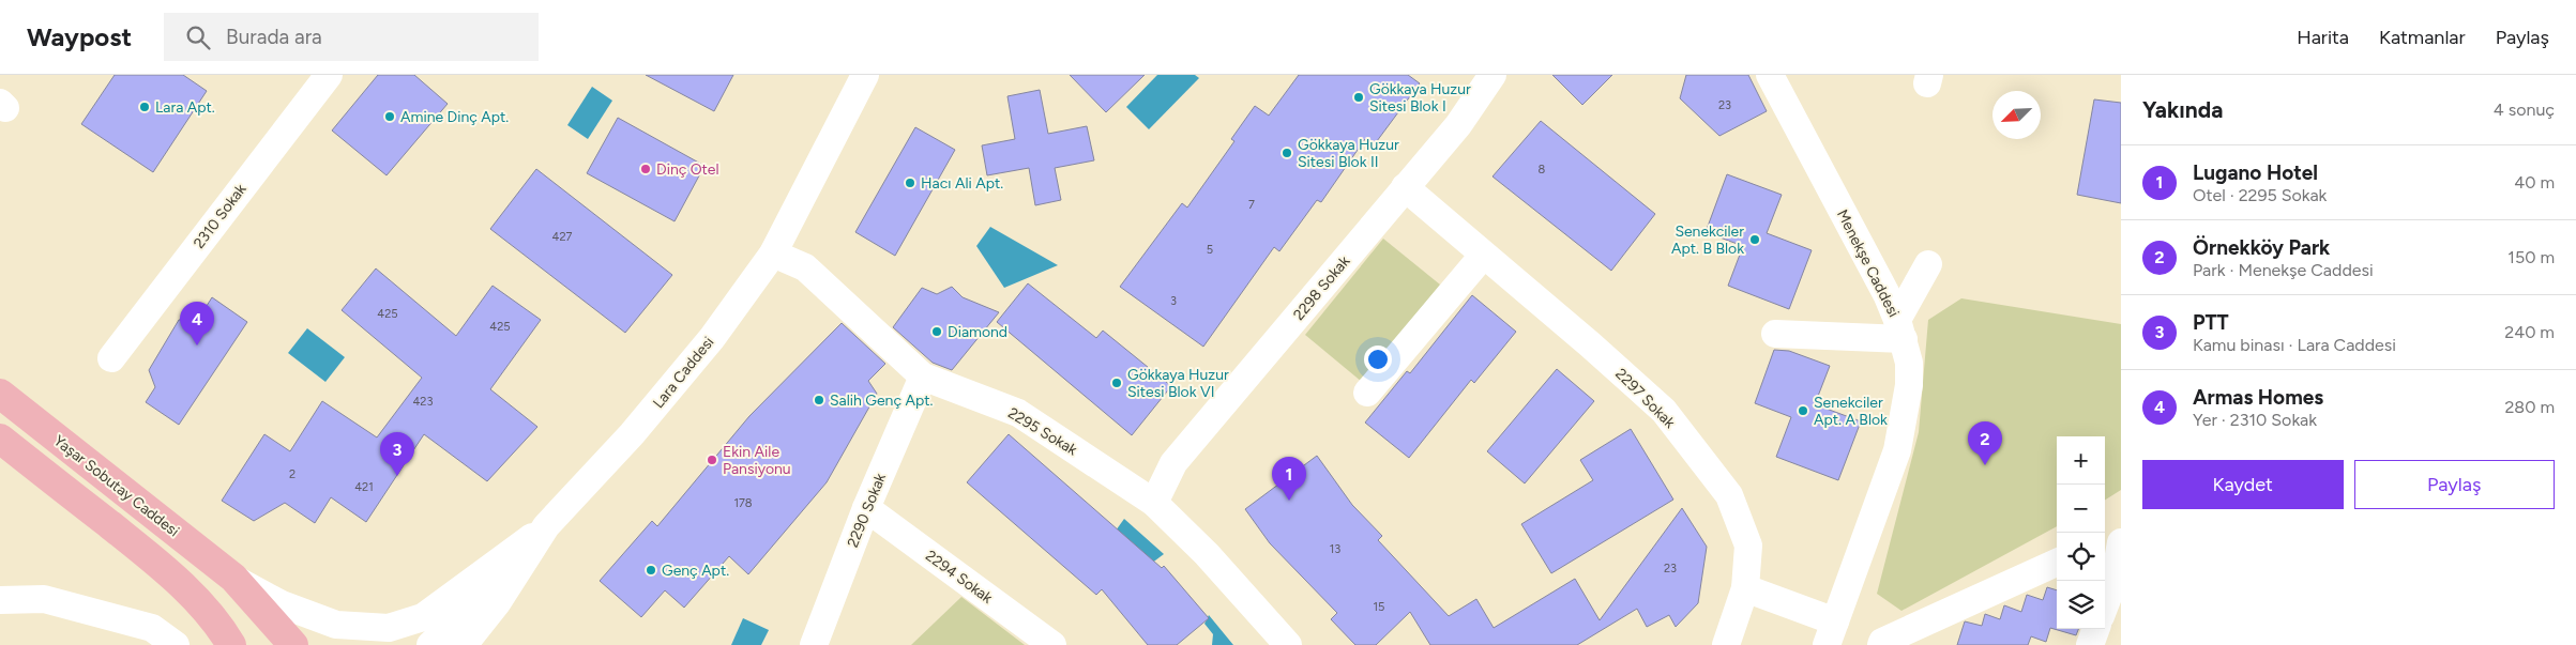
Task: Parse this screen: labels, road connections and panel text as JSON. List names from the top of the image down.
{
  "streets": {
    "main road": ["Yaşar Sobutay Caddesi"],
    "street": [
      "2310 Sokak",
      "Menekşe Caddesi",
      "2298 Sokak",
      "Lara Caddesi",
      "2297 Sokak",
      "2295 Sokak",
      "2290 Sokak",
      "2294 Sokak"
    ]
  },
  "crossings": [
    ["2298 Sokak", "2297 Sokak"],
    ["2298 Sokak", "2295 Sokak"],
    ["Lara Caddesi", "2295 Sokak"],
    ["2295 Sokak", "2290 Sokak"],
    ["2290 Sokak", "2294 Sokak"]
  ],
  "places": [
    "Gökkaya Huzur Sitesi Blok I",
    "Lara Apt.",
    "Amine Dinç Apt.",
    "Gökkaya Huzur Sitesi Blok II",
    "Dinç Otel",
    "Hacı Ali Apt.",
    "Senekciler Apt. B Blok",
    "Diamond",
    "Gökkaya Huzur Sitesi Blok VI",
    "Salih Genç Apt.",
    "Senekciler Apt. A Blok",
    "Ekin Aile Pansiyonu",
    "Genç Apt."
  ],
  "house_numbers": [
    "23",
    "8",
    "7",
    "427",
    "5",
    "3",
    "425",
    "425",
    "423",
    "2",
    "421",
    "178",
    "13",
    "23",
    "15"
  ],
  "north": "bottom left",
  "page": {
    "header": "Waypost",
    "search": "Burada ara",
    "nav": ["Harita", "Katmanlar", "Paylaş"],
    "heading": ["Yakında", "4 sonuç"],
    "list": [
      {
        "mark": "1",
        "name": "Lugano Hotel",
        "note": "Otel · 2295 Sokak",
        "value": "40 m"
      },
      {
        "mark": "2",
        "name": "Örnekköy Park",
        "note": "Park · Menekşe Caddesi",
        "value": "150 m"
      },
      {
        "mark": "3",
        "name": "PTT",
        "note": "Kamu binası · Lara Caddesi",
        "value": "240 m"
      },
      {
        "mark": "4",
        "name": "Armas Homes",
        "note": "Yer · 2310 Sokak",
        "value": "280 m"
      }
    ],
    "pins": [
      "4",
      "2",
      "3",
      "1"
    ],
    "map_buttons": ["+", "−"],
    "buttons": ["Kaydet", "Paylaş"]
  }
}
